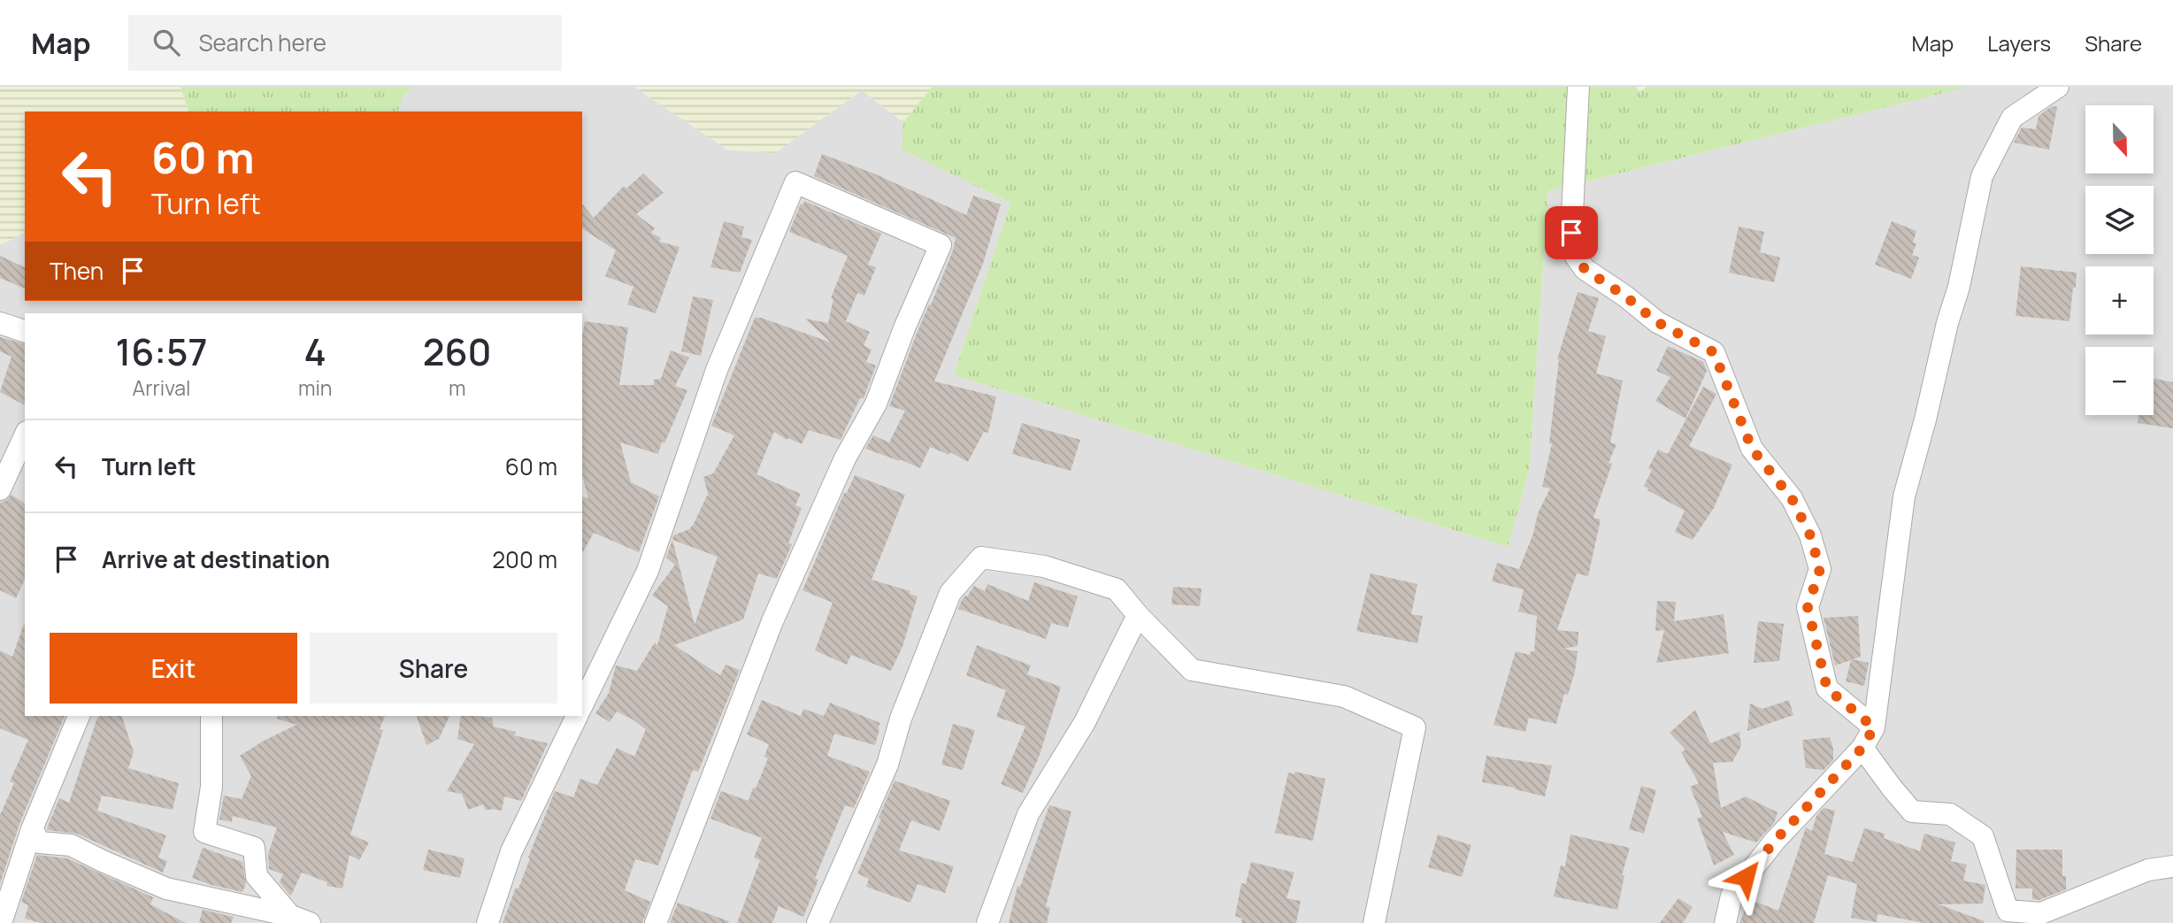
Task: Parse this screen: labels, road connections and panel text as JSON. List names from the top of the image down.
{
  "north": "bottom",
  "page": {
    "header": "Map",
    "search": "Search here",
    "nav": ["Map", "Layers", "Share"],
    "map_buttons": ["+", "−"],
    "turn": ["60 m", "Turn left"],
    "then": "Then",
    "eta": [
      "16:57",
      "Arrival",
      "4",
      "min",
      "260",
      "m"
    ],
    "list": [
      {
        "name": "Turn left",
        "value": "60 m"
      },
      {
        "name": "Arrive at destination",
        "value": "200 m"
      }
    ],
    "buttons": ["Exit", "Share"]
  }
}
